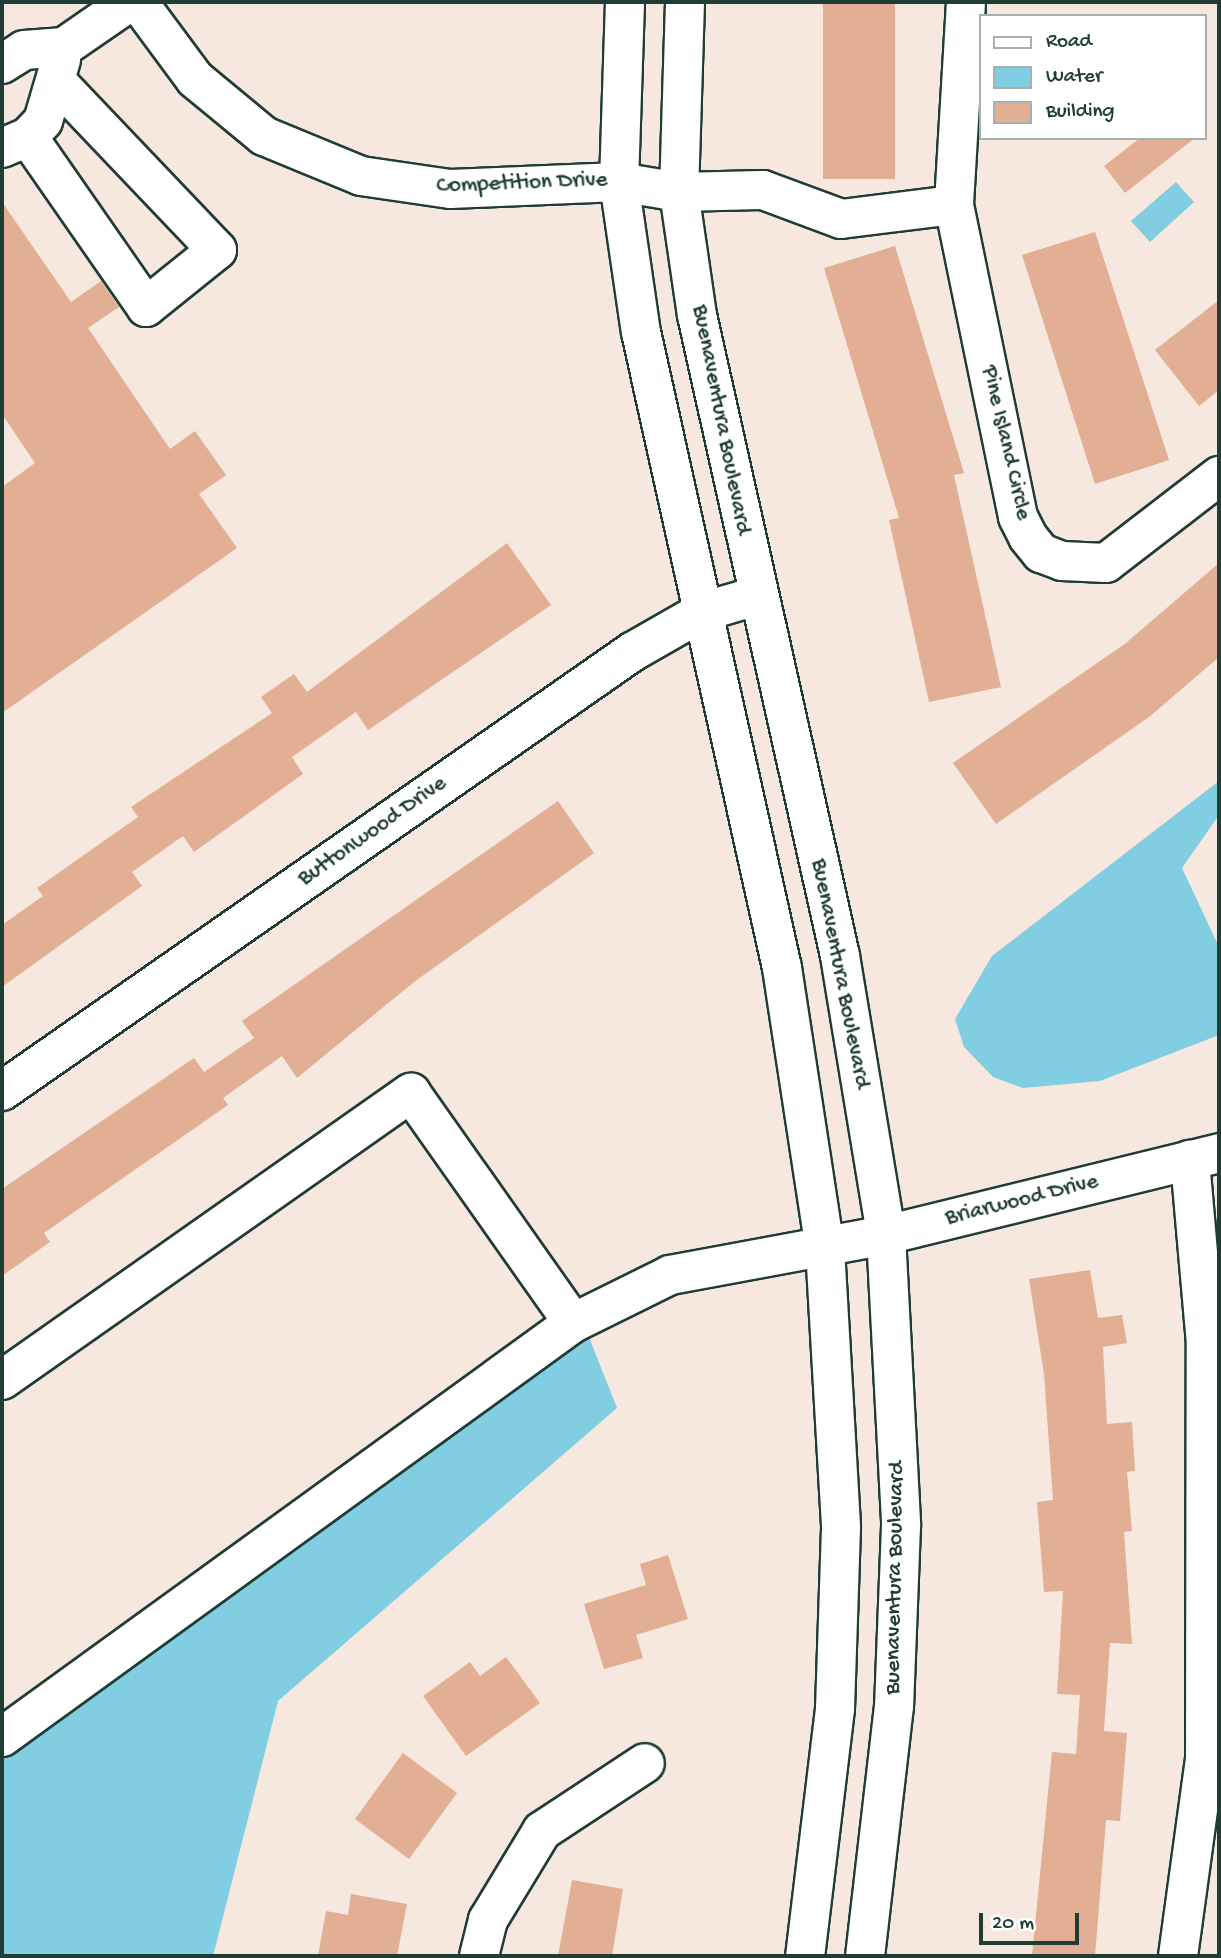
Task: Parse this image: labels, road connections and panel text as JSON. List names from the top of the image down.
{
  "streets": {
    "main road": [
      "Competition Drive",
      "Buenaventura Boulevard",
      "Pine Island Circle",
      "Buttonwood Drive",
      "Briarwood Drive"
    ]
  },
  "crossings": [
    ["Competition Drive", "Buenaventura Boulevard"],
    ["Buenaventura Boulevard", "Buttonwood Drive"],
    ["Buenaventura Boulevard", "Briarwood Drive"]
  ],
  "legend": ["Road", "Water", "Building"],
  "scale_bar": "20 m"
}
